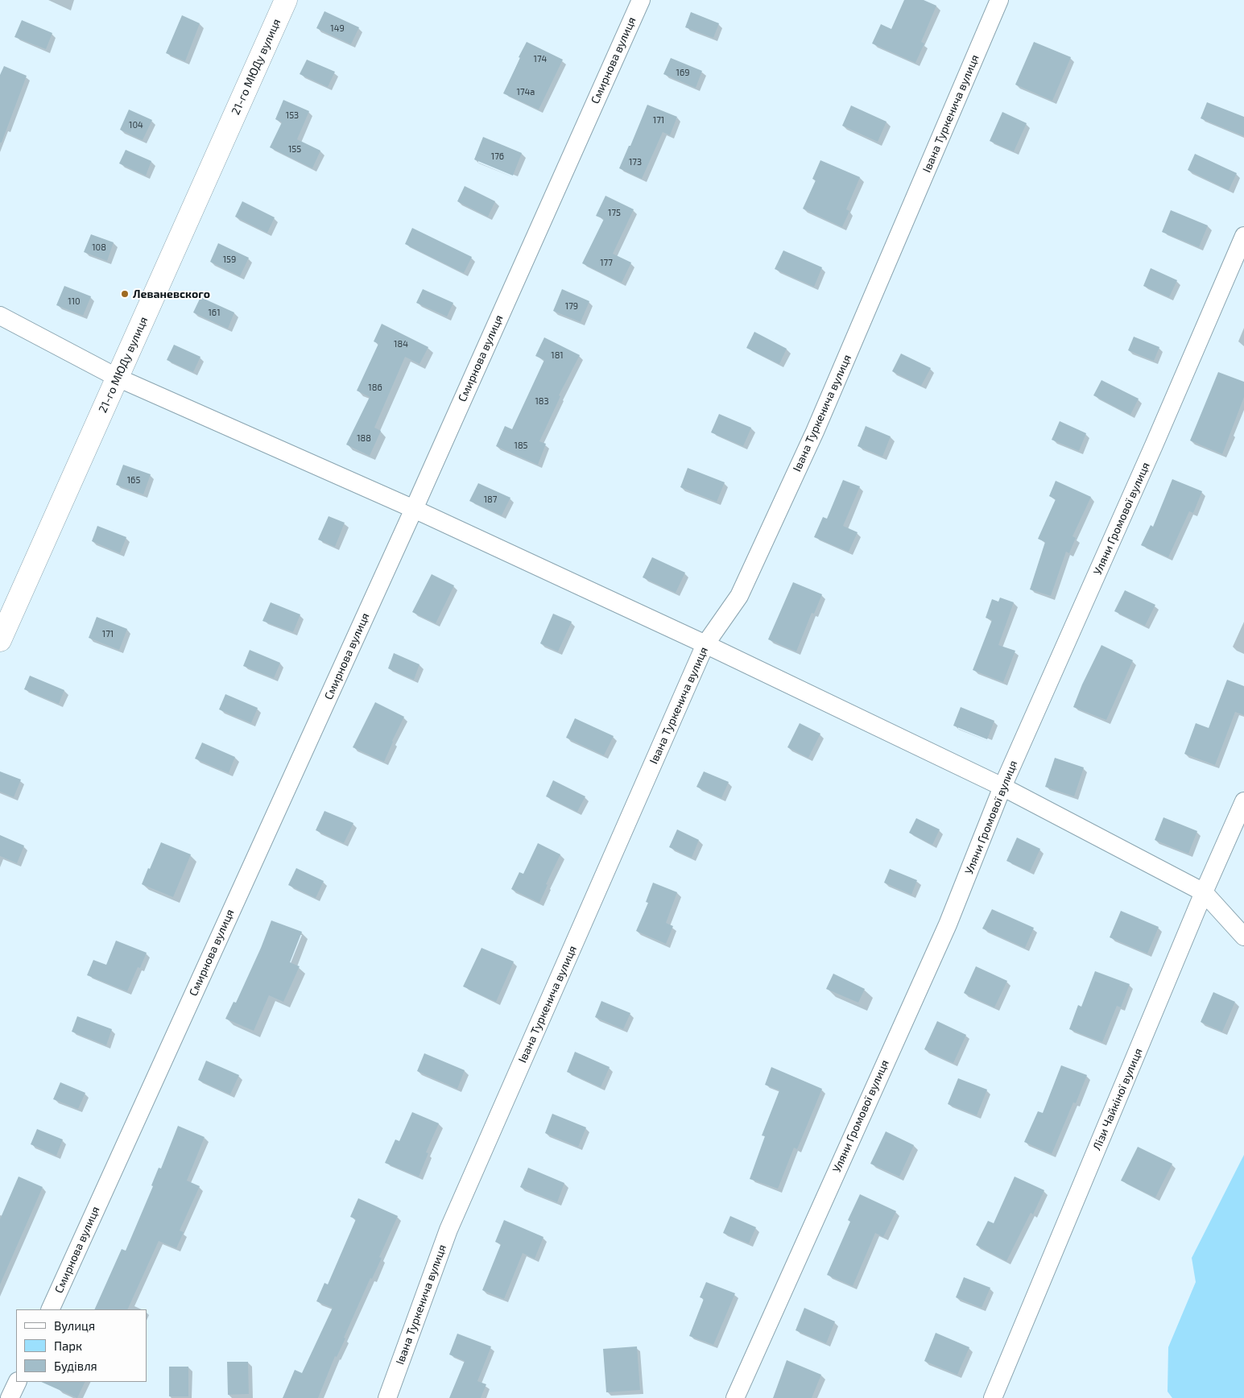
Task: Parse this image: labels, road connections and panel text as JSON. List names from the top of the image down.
{
  "streets": {
    "street": [
      "Смирнова вулиця",
      "21-го МЮДу вулиця",
      "Івана Туркенича вулиця",
      "Уляни Громової вулиця",
      "Лізи Чайкіної вулиця"
    ]
  },
  "places": ["Леваневского"],
  "house_numbers": [
    "149",
    "174",
    "169",
    "174а",
    "153",
    "171",
    "104",
    "155",
    "176",
    "173",
    "175",
    "108",
    "159",
    "177",
    "110",
    "179",
    "161",
    "184",
    "181",
    "186",
    "183",
    "188",
    "185",
    "165",
    "187",
    "171"
  ],
  "legend": ["Вулиця", "Парк", "Будівля"]
}
